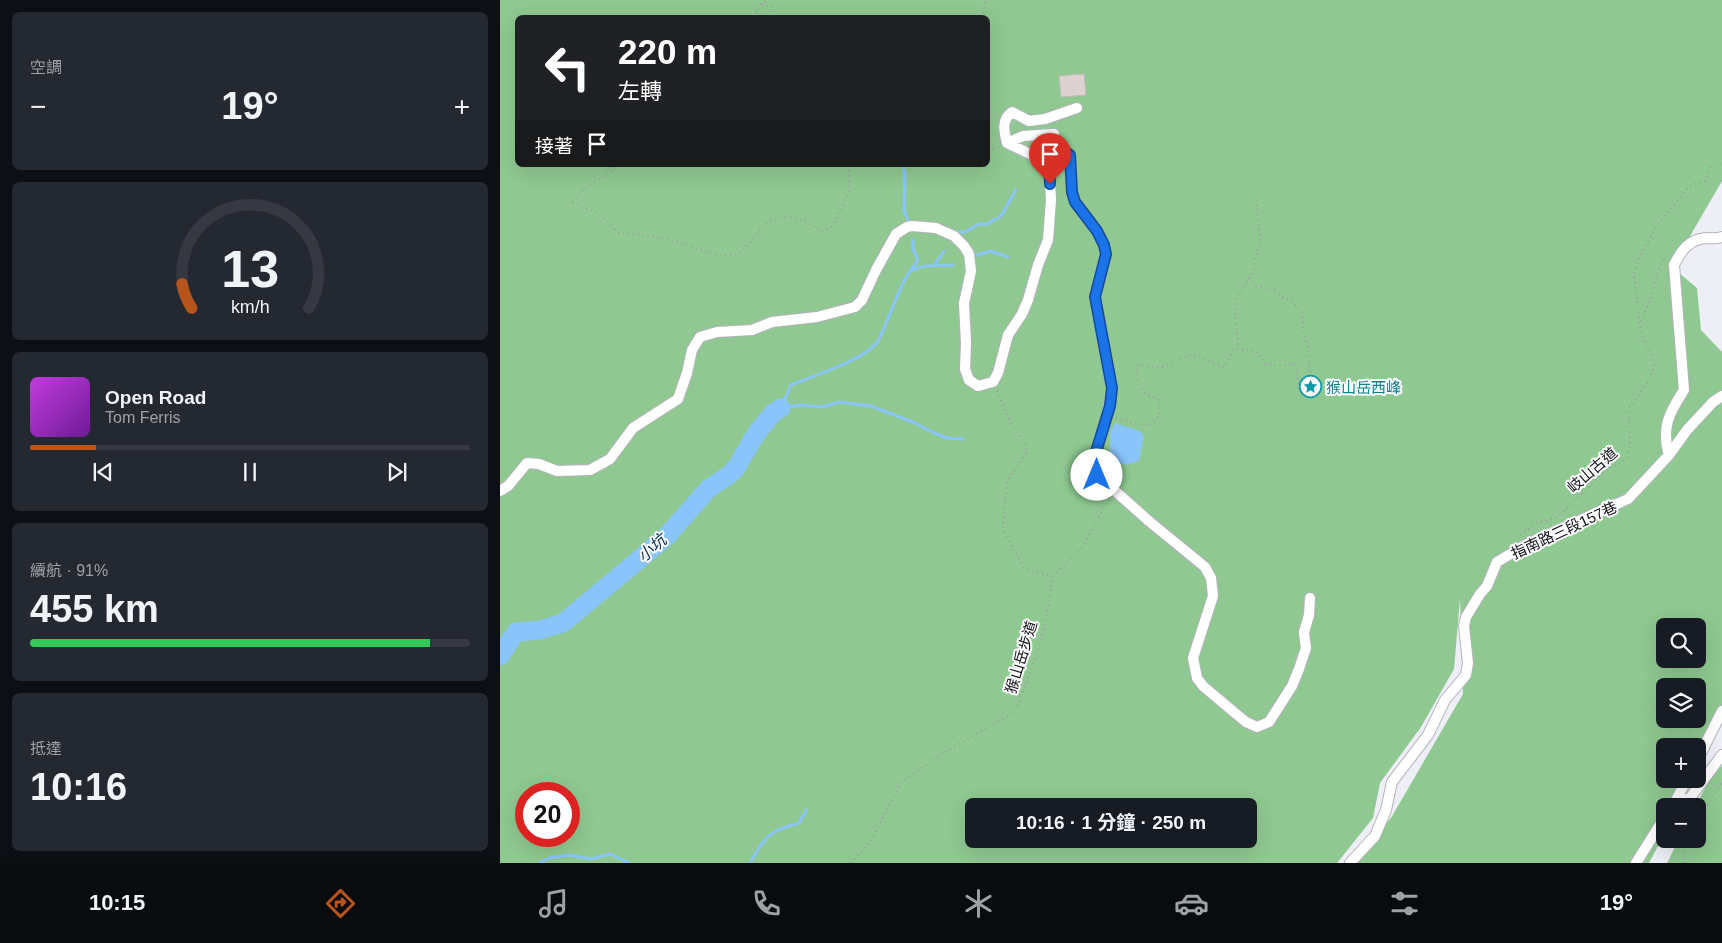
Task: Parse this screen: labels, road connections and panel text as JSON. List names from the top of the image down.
{
  "streets": {
    "street": ["指南路三段157巷"],
    "path": ["岐山古道", "猴山岳步道"]
  },
  "water": ["小坑"],
  "places": {
    "place": ["猴山岳西峰"]
  },
  "page": {
    "tile": [
      "空調",
      ["續航 · 91%", "455 km"],
      ["抵達", "10:16"]
    ],
    "turn": ["220 m", "左轉"],
    "heat": ["−", "19°", "+"],
    "then": "接著",
    "song": ["Open Road", "Tom Ferris"],
    "map_buttons": ["+", "−"],
    "limit": "20",
    "trip": "10:16 · 1 分鐘 · 250 m",
    "tabs": ["10:15", "19°"],
    "gauge": ["13", "km/h"]
  }
}
